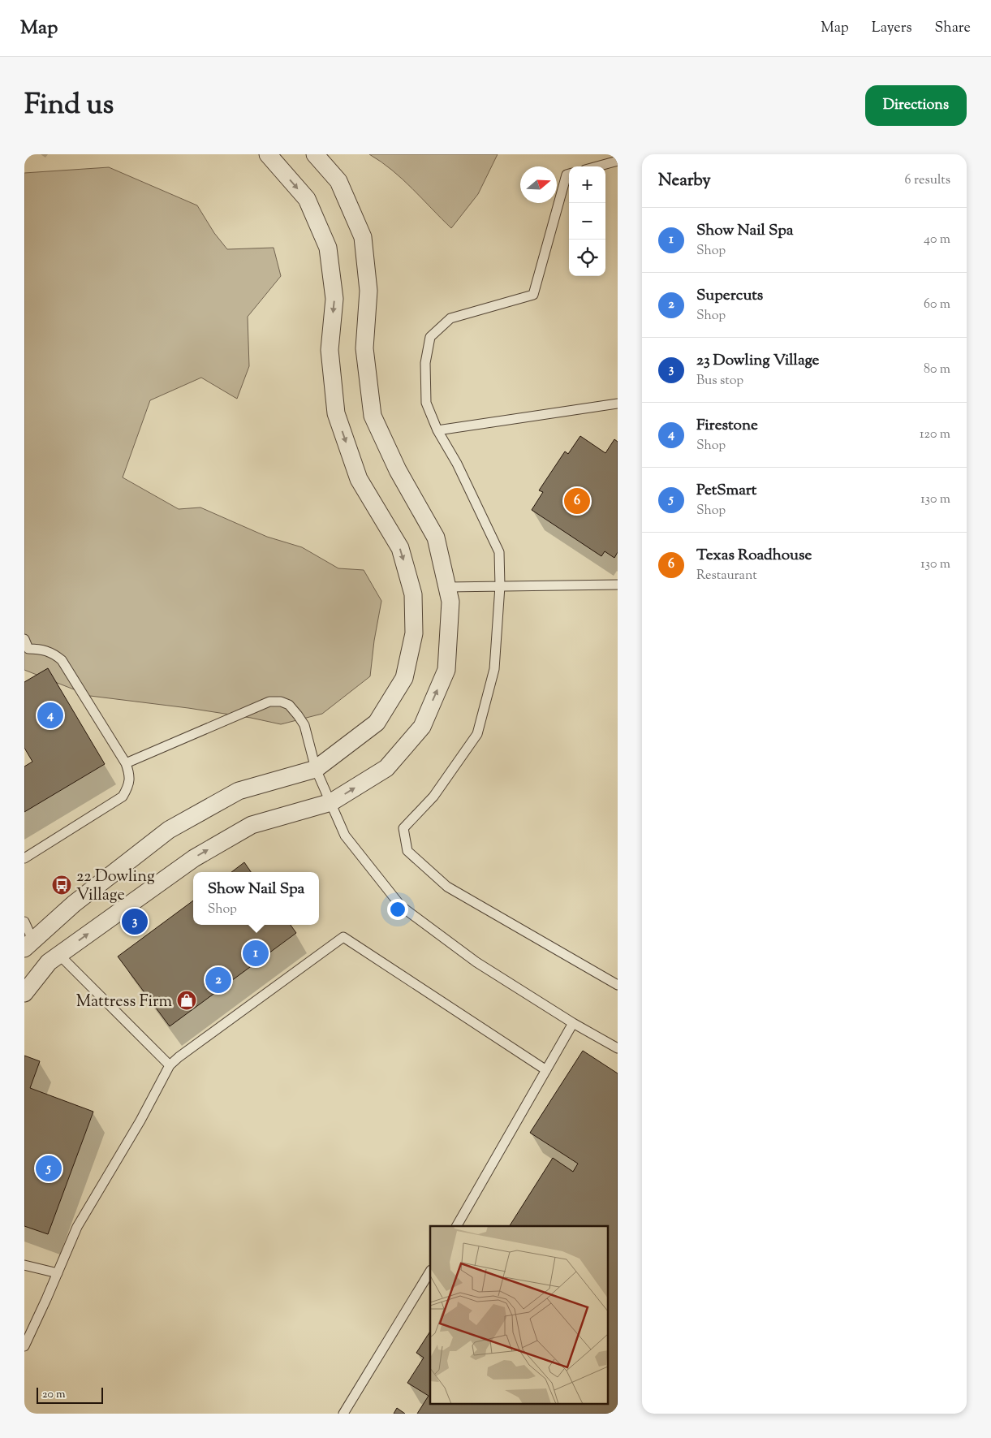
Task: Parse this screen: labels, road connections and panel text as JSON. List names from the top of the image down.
{
  "places": {
    "bus stop": ["22 Dowling Village"],
    "shop": ["Mattress Firm"]
  },
  "scale_bar": "20 m",
  "north": "right",
  "page": {
    "header": "Map",
    "nav": ["Map", "Layers", "Share"],
    "title": "Find us",
    "buttons": "Directions",
    "heading": ["Nearby", "6 results"],
    "map_buttons": ["+", "−"],
    "list": [
      {
        "mark": "1",
        "name": "Show Nail Spa",
        "note": "Shop",
        "value": "40 m"
      },
      {
        "mark": "2",
        "name": "Supercuts",
        "note": "Shop",
        "value": "60 m"
      },
      {
        "mark": "3",
        "name": "23 Dowling Village",
        "note": "Bus stop",
        "value": "80 m"
      },
      {
        "mark": "4",
        "name": "Firestone",
        "note": "Shop",
        "value": "120 m"
      },
      {
        "mark": "5",
        "name": "PetSmart",
        "note": "Shop",
        "value": "130 m"
      },
      {
        "mark": "6",
        "name": "Texas Roadhouse",
        "note": "Restaurant",
        "value": "130 m"
      }
    ],
    "pins": [
      "6",
      "4",
      "3",
      "1",
      "2",
      "5"
    ],
    "popup": ["Show Nail Spa", "Shop"],
    "scale": "20 m"
  }
}
